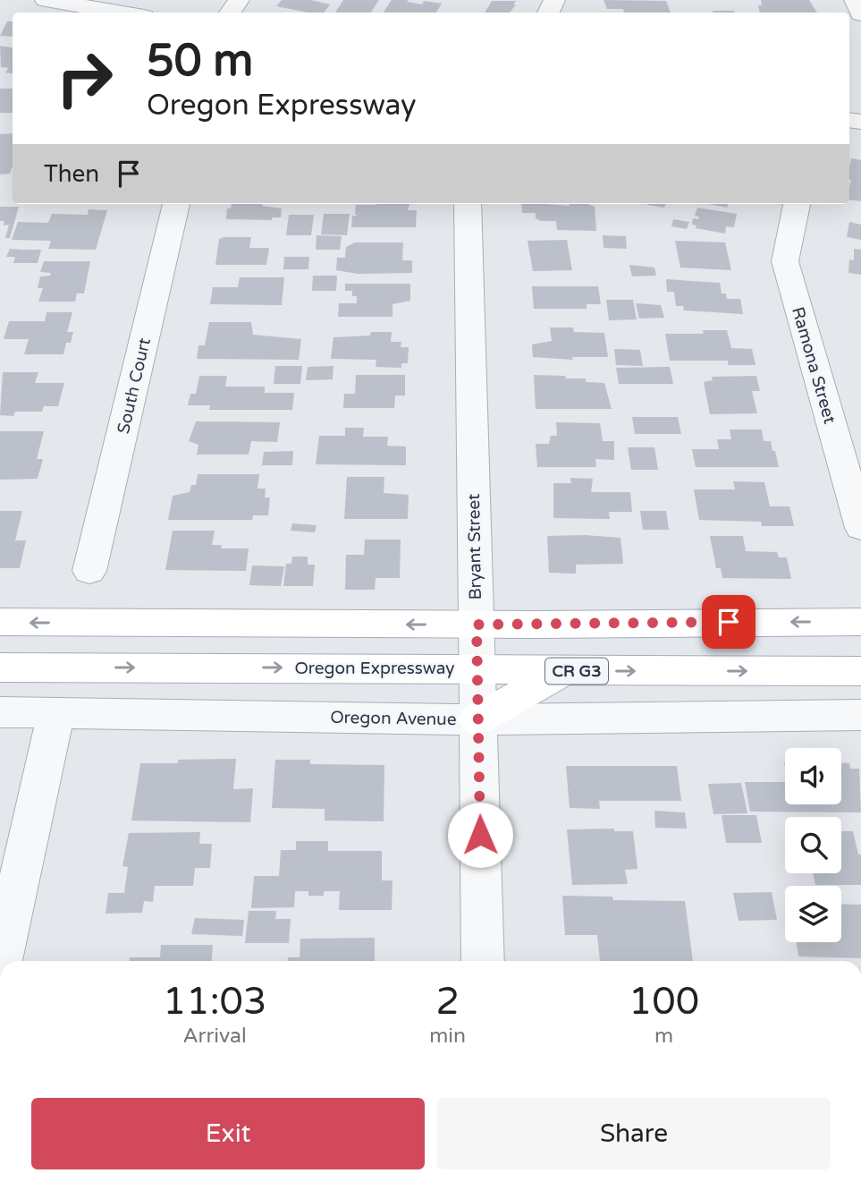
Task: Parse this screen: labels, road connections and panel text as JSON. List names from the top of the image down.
{
  "streets": {
    "main road": ["Oregon Expressway", "CR G3"],
    "street": [
      "Ramona Street",
      "South Court",
      "Bryant Street",
      "Oregon Avenue"
    ]
  },
  "crossings": [
    ["Bryant Street", "Oregon Expressway"],
    ["Bryant Street", "Oregon Avenue"]
  ],
  "page": {
    "turn": ["50 m", "Oregon Expressway"],
    "then": "Then",
    "eta": [
      "11:03",
      "Arrival",
      "2",
      "min",
      "100",
      "m"
    ],
    "buttons": ["Exit", "Share"]
  }
}
